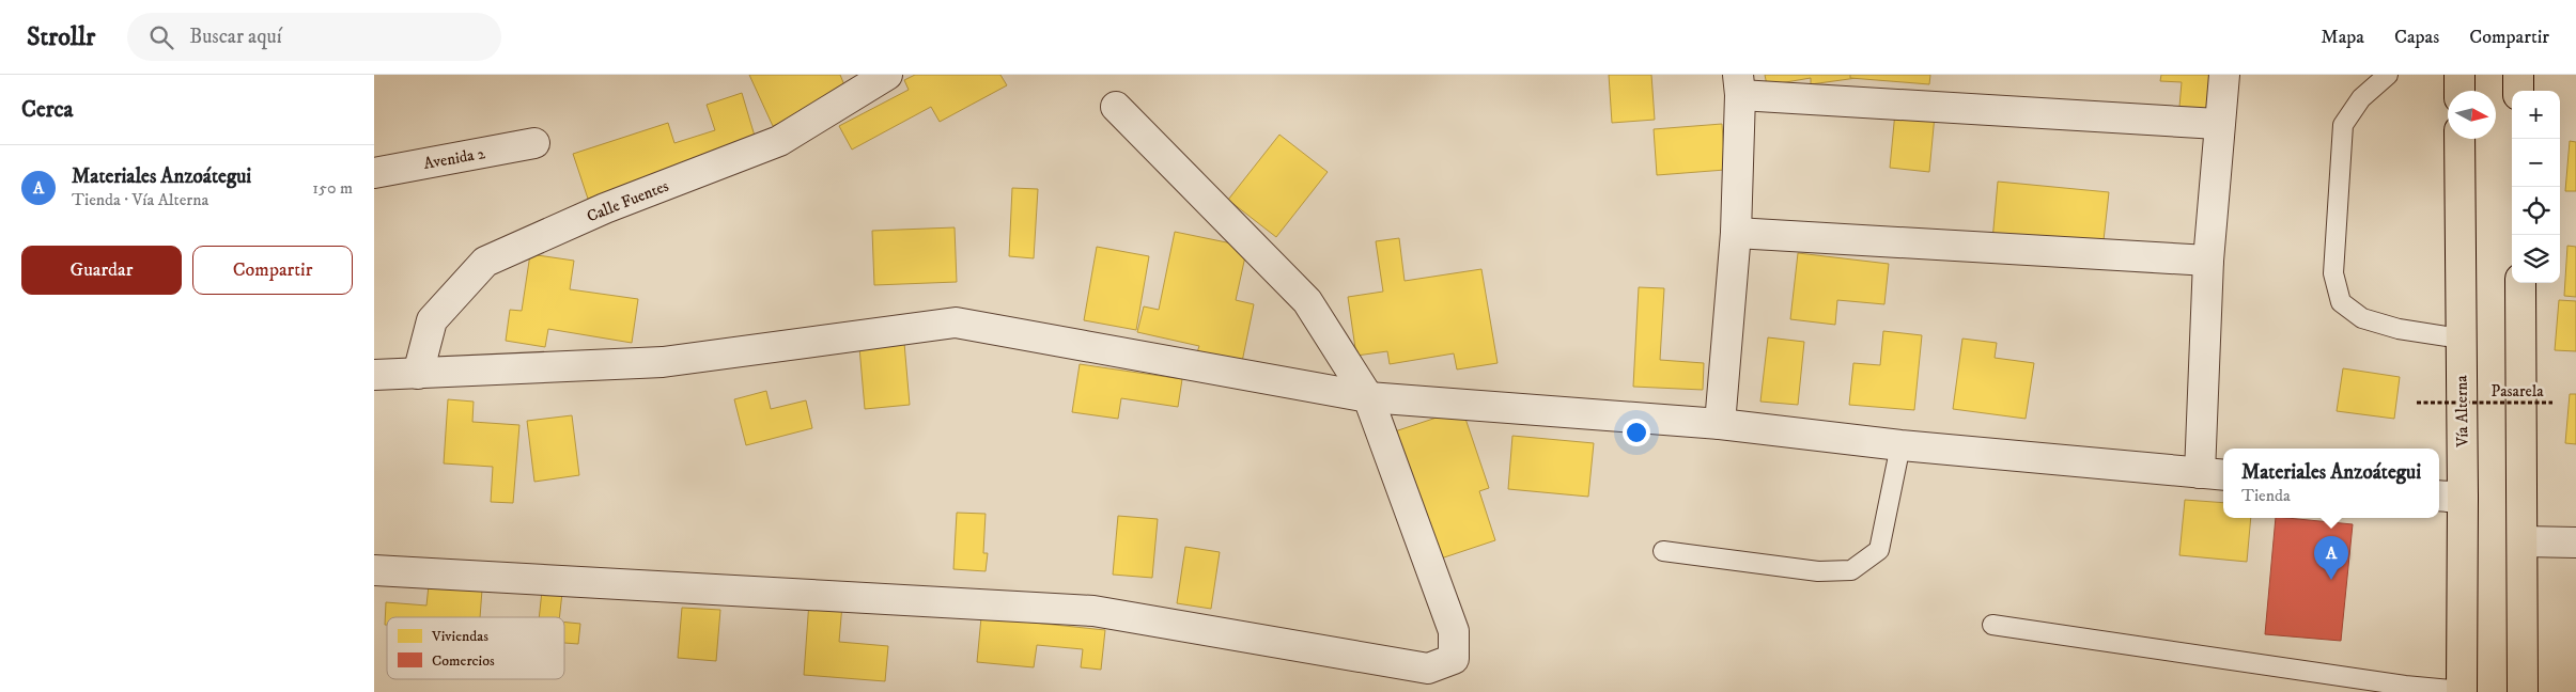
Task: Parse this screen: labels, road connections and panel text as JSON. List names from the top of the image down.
{
  "streets": {
    "highway": ["Vía Alterna"],
    "street": ["Avenida 2", "Calle Fuentes"],
    "path": ["Pasarela"]
  },
  "legend": ["Viviendas", "Comercios"],
  "north": "right",
  "page": {
    "header": "Strollr",
    "search": "Buscar aquí",
    "nav": ["Mapa", "Capas", "Compartir"],
    "heading": "Cerca",
    "map_buttons": ["+", "−"],
    "list": [
      {
        "mark": "A",
        "name": "Materiales Anzoátegui",
        "note": "Tienda · Vía Alterna",
        "value": "150 m"
      }
    ],
    "buttons": ["Guardar", "Compartir"],
    "popup": ["Materiales Anzoátegui", "Tienda"],
    "pins": "A"
  }
}
